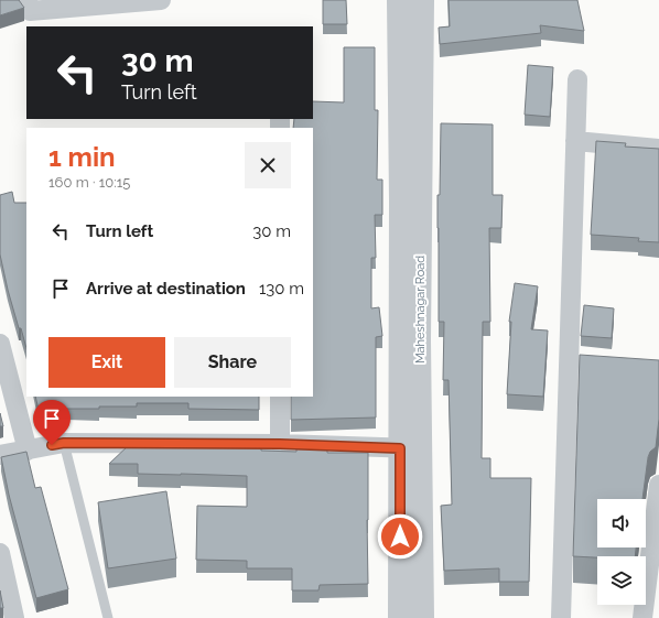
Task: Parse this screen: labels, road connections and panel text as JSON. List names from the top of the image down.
{
  "streets": {
    "street": ["Maheshnagar Road"]
  },
  "page": {
    "turn": ["30 m", "Turn left"],
    "heading": ["1 min", "160 m · 10:15"],
    "list": [
      {
        "name": "Turn left",
        "value": "30 m"
      },
      {
        "name": "Arrive at destination",
        "value": "130 m"
      }
    ],
    "buttons": ["Exit", "Share"]
  }
}
